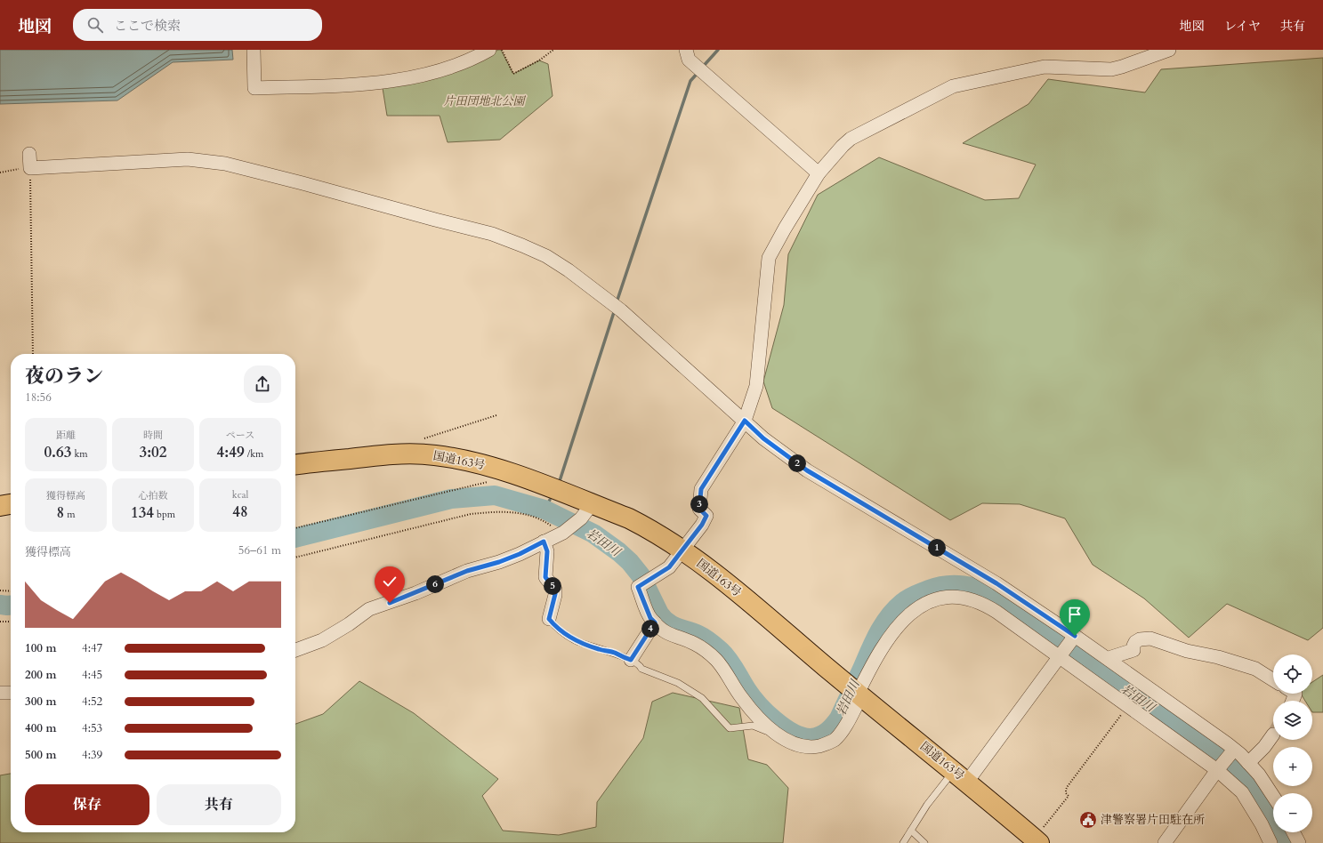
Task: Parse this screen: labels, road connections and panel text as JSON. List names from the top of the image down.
{
  "streets": {
    "highway": ["国道163号"]
  },
  "water": ["岩田川"],
  "parks": ["片田団地北公園"],
  "places": {
    "public building": ["津警察署片田駐在所"]
  },
  "page": {
    "header": "地図",
    "search": "ここで検索",
    "nav": ["地図", "レイヤ", "共有"],
    "heading": ["夜のラン", "18:56"],
    "stats": [
      ["距離", "0.63 km"],
      ["時間", "3:02"],
      ["ペース", "4:49 /km"],
      ["獲得標高", "8 m"],
      ["心拍数", "134 bpm"],
      ["kcal", "48"]
    ],
    "pins": [
      "2",
      "3",
      "1",
      "6",
      "5",
      "4"
    ],
    "chart": ["獲得標高", "56–61 m"],
    "list": [
      {
        "name": "100 m",
        "note": "4:47"
      },
      {
        "name": "200 m",
        "note": "4:45"
      },
      {
        "name": "300 m",
        "note": "4:52"
      },
      {
        "name": "400 m",
        "note": "4:53"
      },
      {
        "name": "500 m",
        "note": "4:39"
      }
    ],
    "map_buttons": ["+", "−"],
    "buttons": ["保存", "共有"]
  }
}
